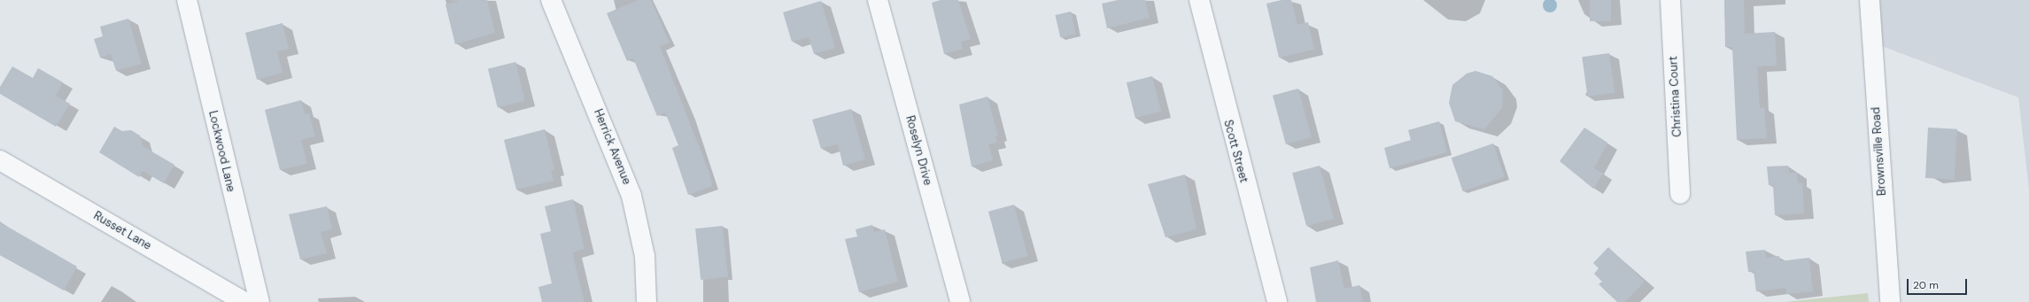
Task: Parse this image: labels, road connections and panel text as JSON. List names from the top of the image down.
{
  "streets": {
    "street": [
      "Christina Court",
      "Herrick Avenue",
      "Roselyn Drive",
      "Lockwood Lane",
      "Scott Street",
      "Brownsville Road",
      "Russet Lane"
    ]
  },
  "scale_bar": "20 m"
}
